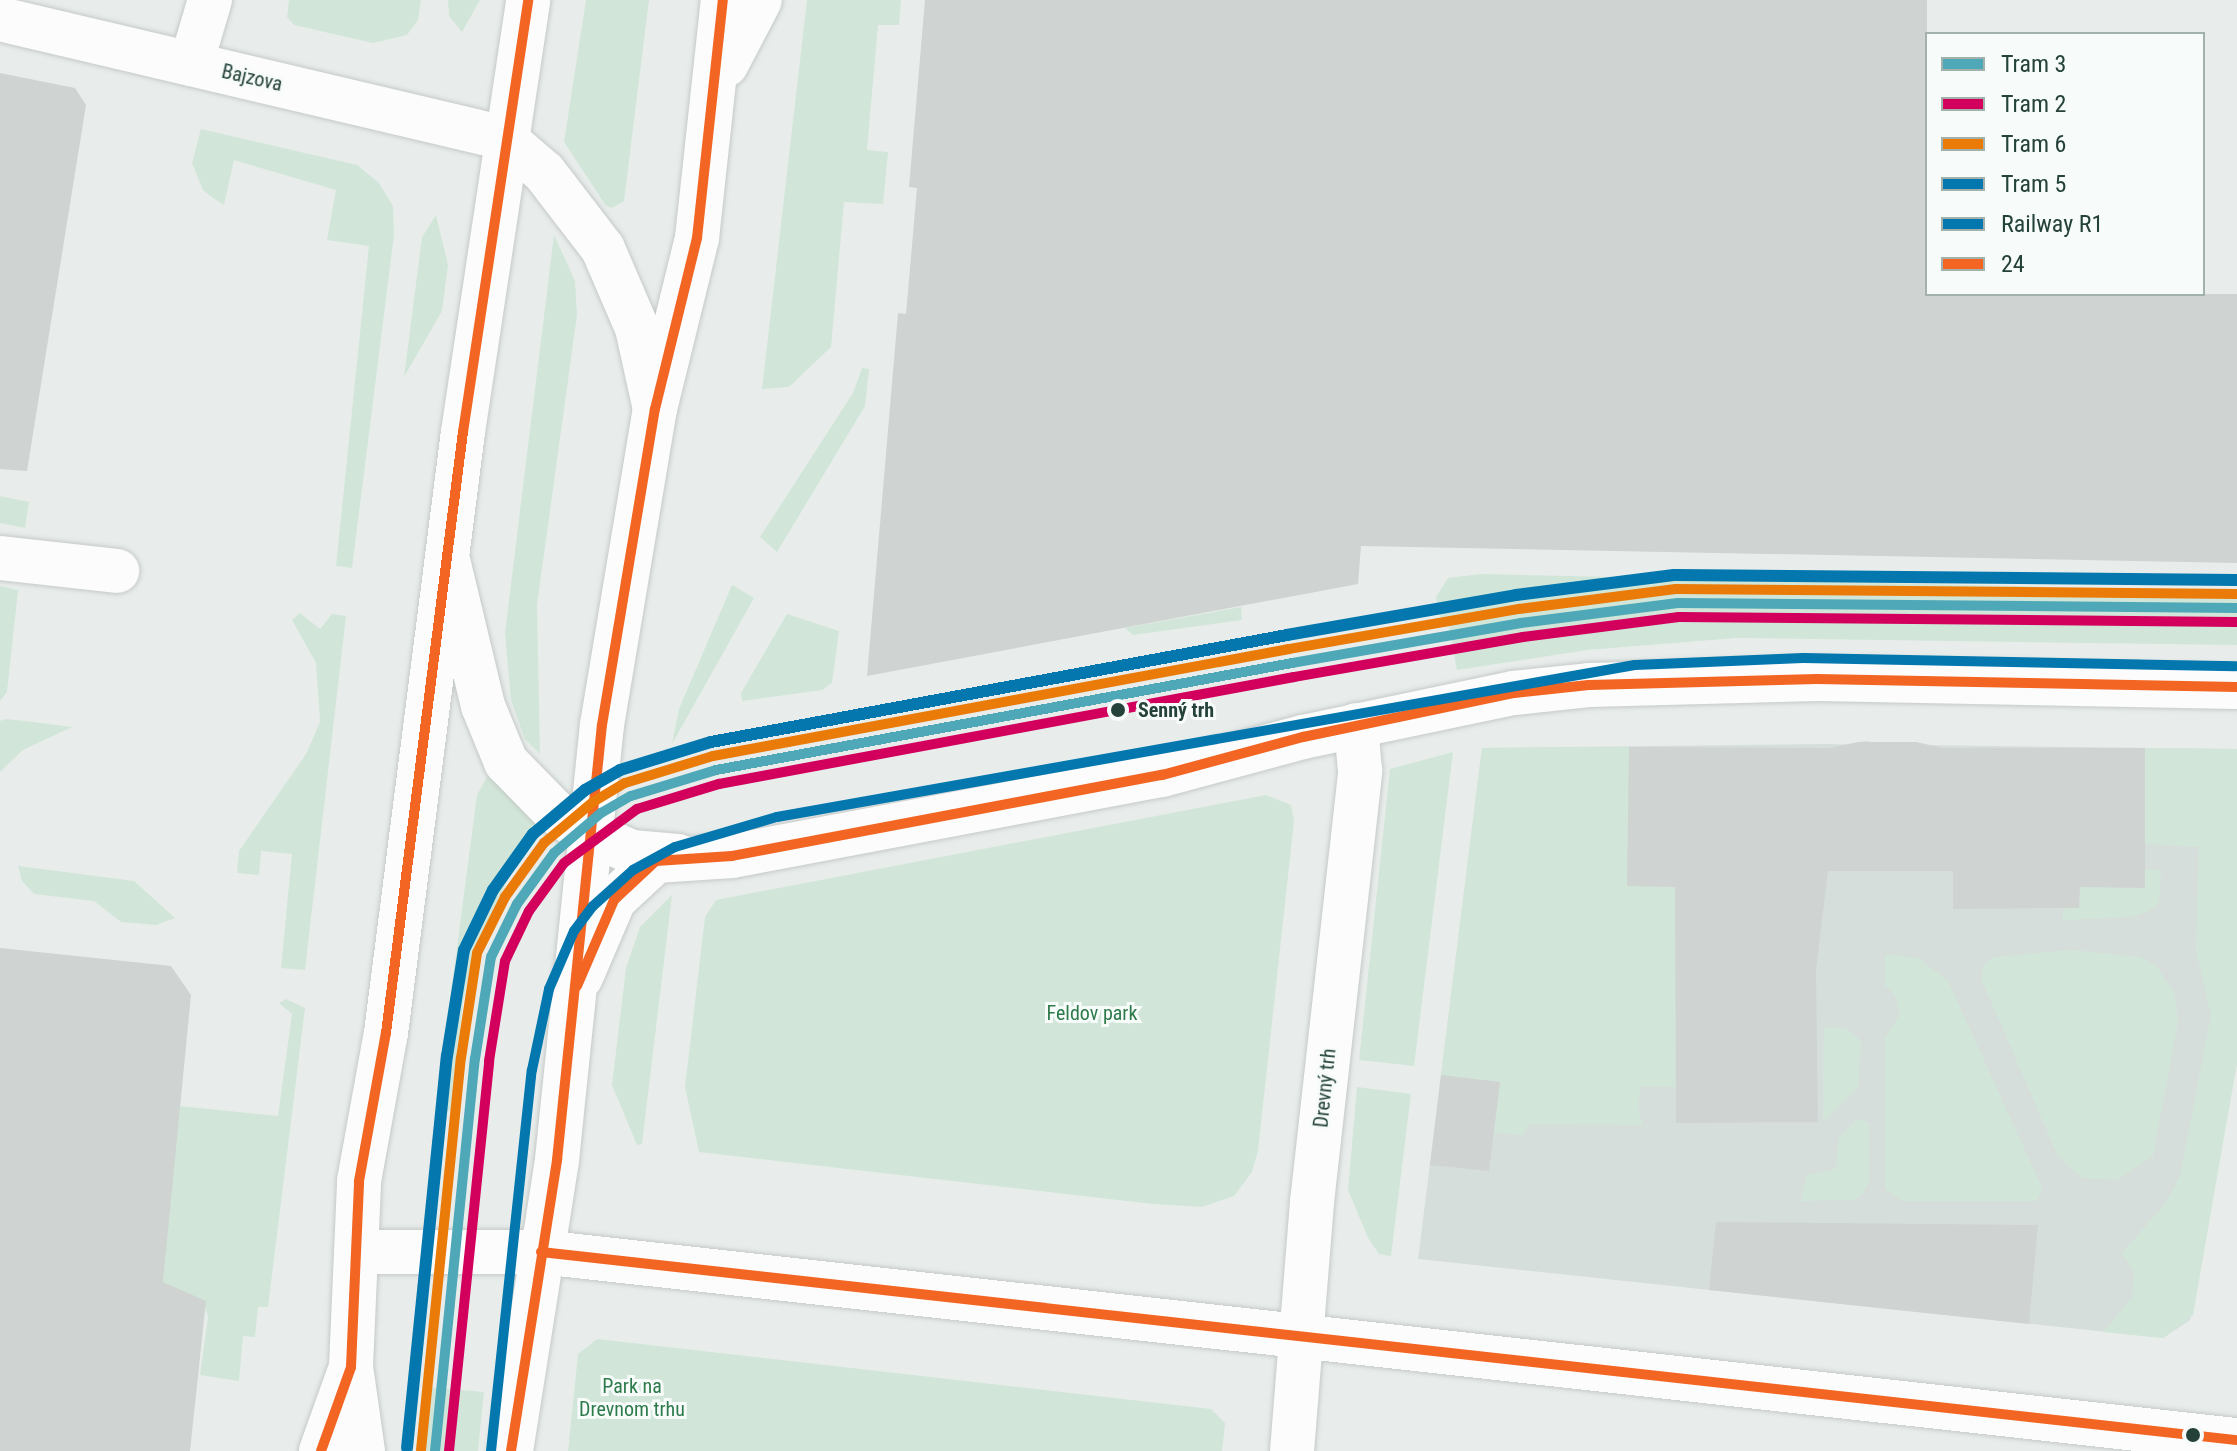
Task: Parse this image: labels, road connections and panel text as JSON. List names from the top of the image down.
{
  "streets": {
    "street": ["Bajzova", "Drevný trh"]
  },
  "parks": ["Feldov park", "Park na Drevnom trhu"],
  "places": ["Senný trh"],
  "lines": [
    "transit line 24",
    "rail line R1",
    "tram line 6",
    "tram line 3",
    "tram line 2",
    "tram line 5"
  ],
  "legend": [
    "Tram 3",
    "Tram 2",
    "Tram 6",
    "Tram 5",
    "Railway R1",
    "24"
  ]
}
